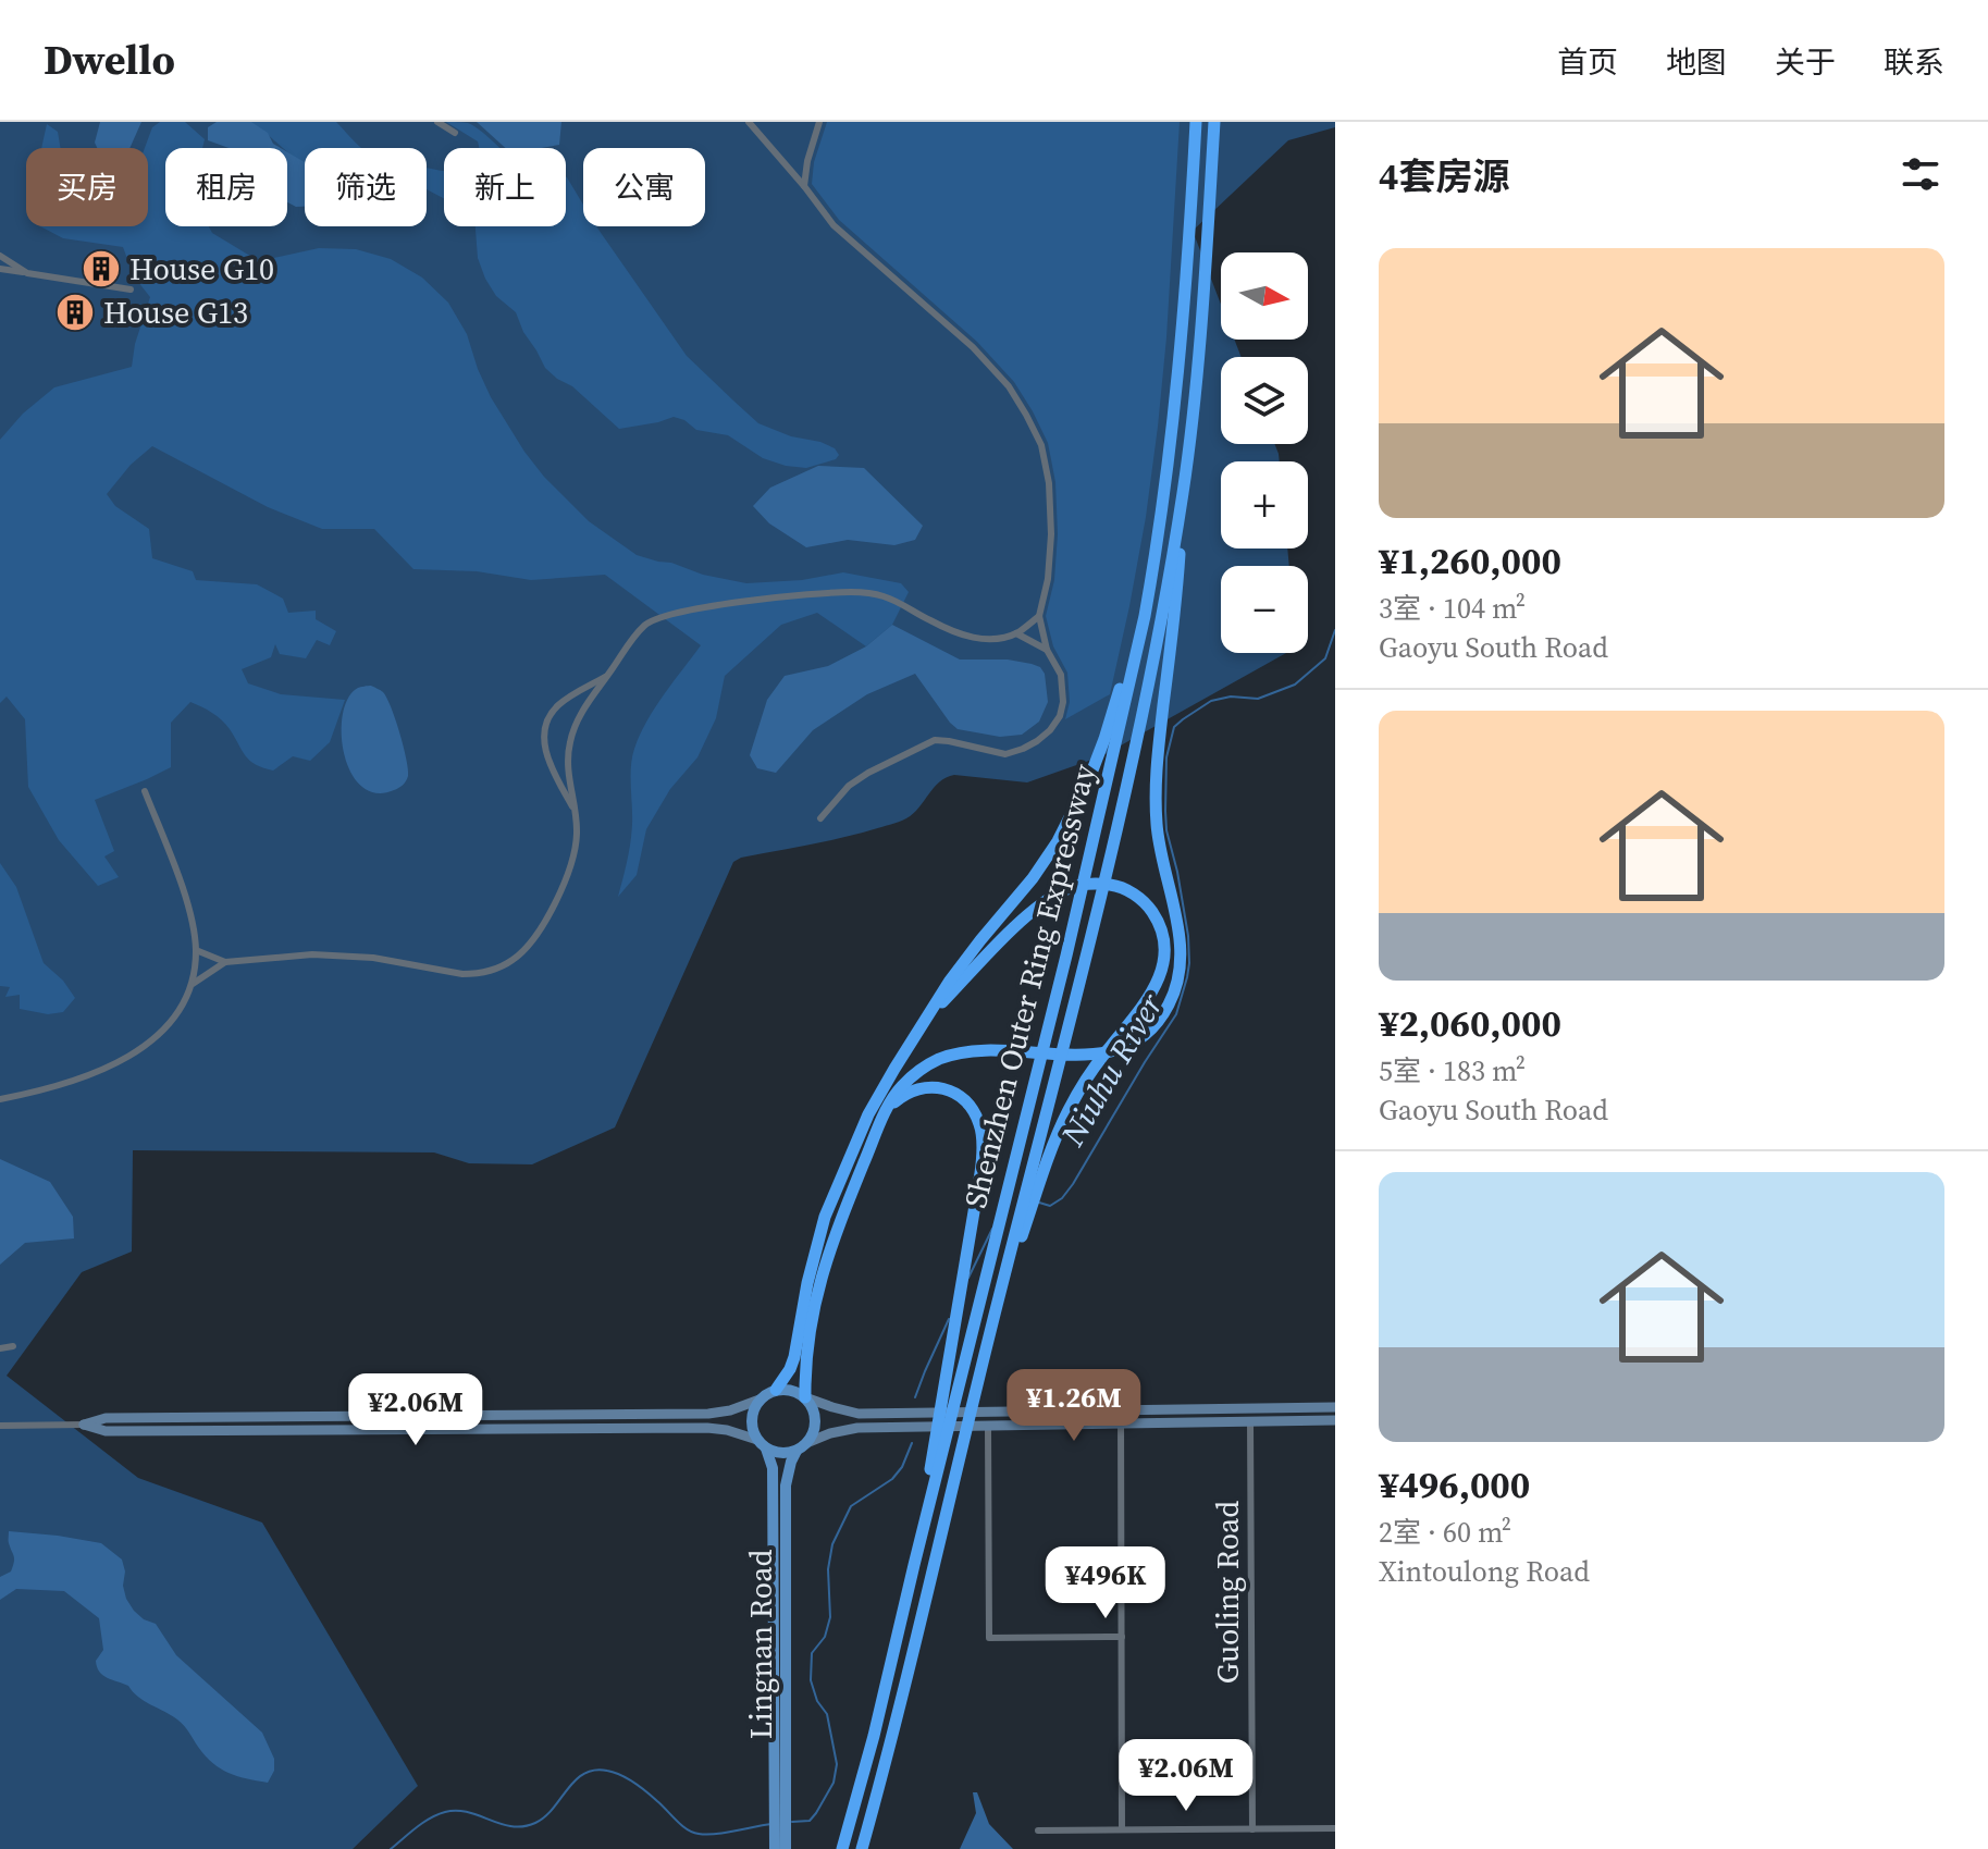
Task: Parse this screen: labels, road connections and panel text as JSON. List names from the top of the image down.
{
  "streets": {
    "highway": ["Shenzhen Outer Ring Expressway"],
    "main road": ["Lingnan Road"],
    "street": ["Guoling Road"]
  },
  "water": ["Niuhu River"],
  "places": {
    "building": ["House G10", "House G13"]
  },
  "north": "right",
  "page": {
    "header": "Dwello",
    "nav": [
      "首页",
      "地图",
      "关于",
      "联系"
    ],
    "heading": "4套房源",
    "chip": [
      "买房",
      "租房",
      "筛选",
      "新上",
      "公寓"
    ],
    "list": [
      {
        "name": "¥1,260,000",
        "note": "3室 · 104 m² · Gaoyu South Road"
      },
      {
        "name": "¥2,060,000",
        "note": "5室 · 183 m² · Gaoyu South Road"
      },
      {
        "name": "¥496,000",
        "note": "2室 · 60 m² · Xintoulong Road"
      }
    ],
    "map_buttons": ["+", "−"],
    "price": [
      "¥1.26M",
      "¥2.06M",
      "¥496K",
      "¥2.06M"
    ]
  }
}
